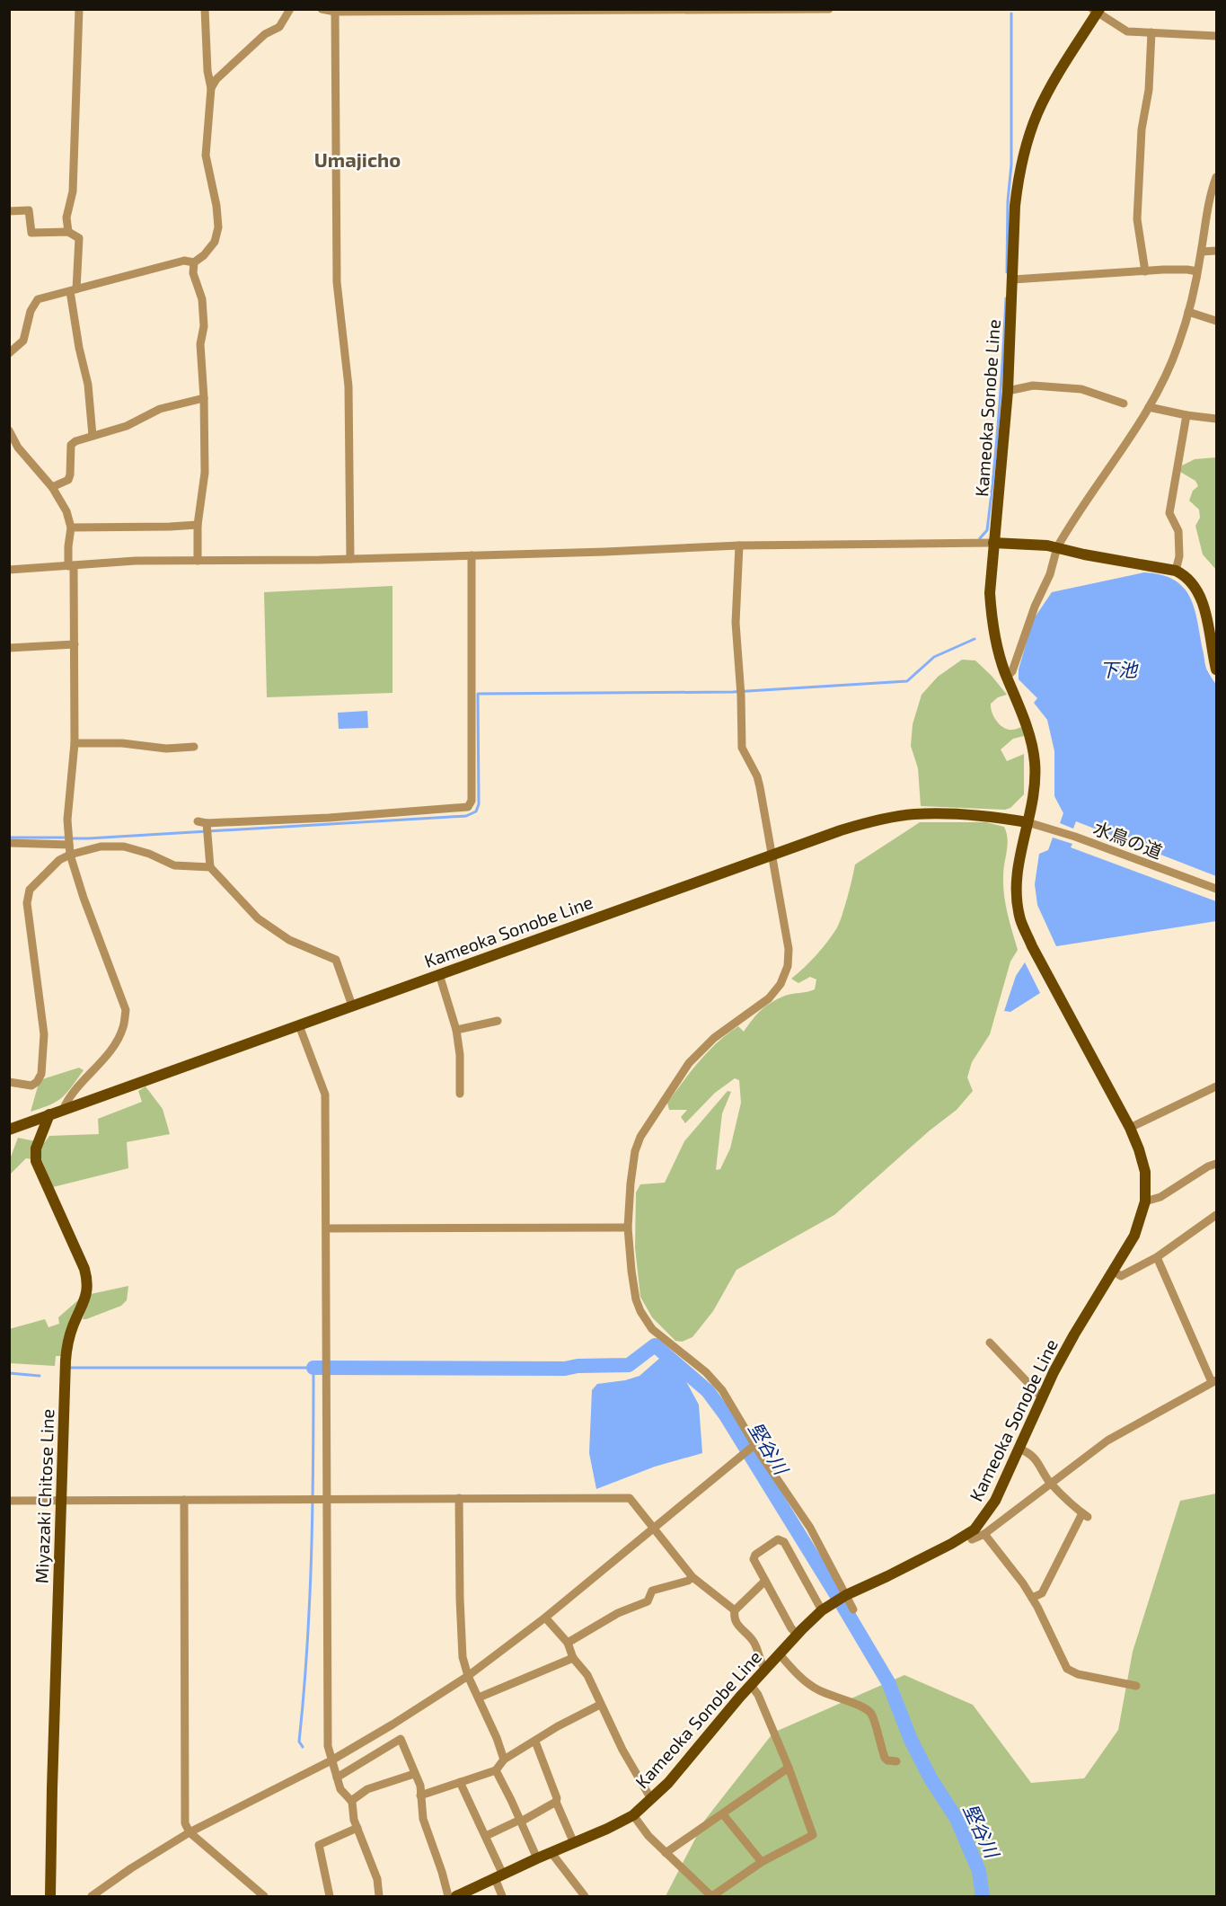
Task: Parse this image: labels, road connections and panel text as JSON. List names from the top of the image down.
{
  "streets": {
    "main road": ["Kameoka Sonobe Line", "Miyazaki Chitose Line"],
    "street": ["水鳥の道"]
  },
  "crossings": [
    ["Kameoka Sonobe Line", "水鳥の道"],
    ["Kameoka Sonobe Line", "Miyazaki Chitose Line"]
  ],
  "districts": ["Umajicho"],
  "water": ["下池", "堅谷川"]
}
